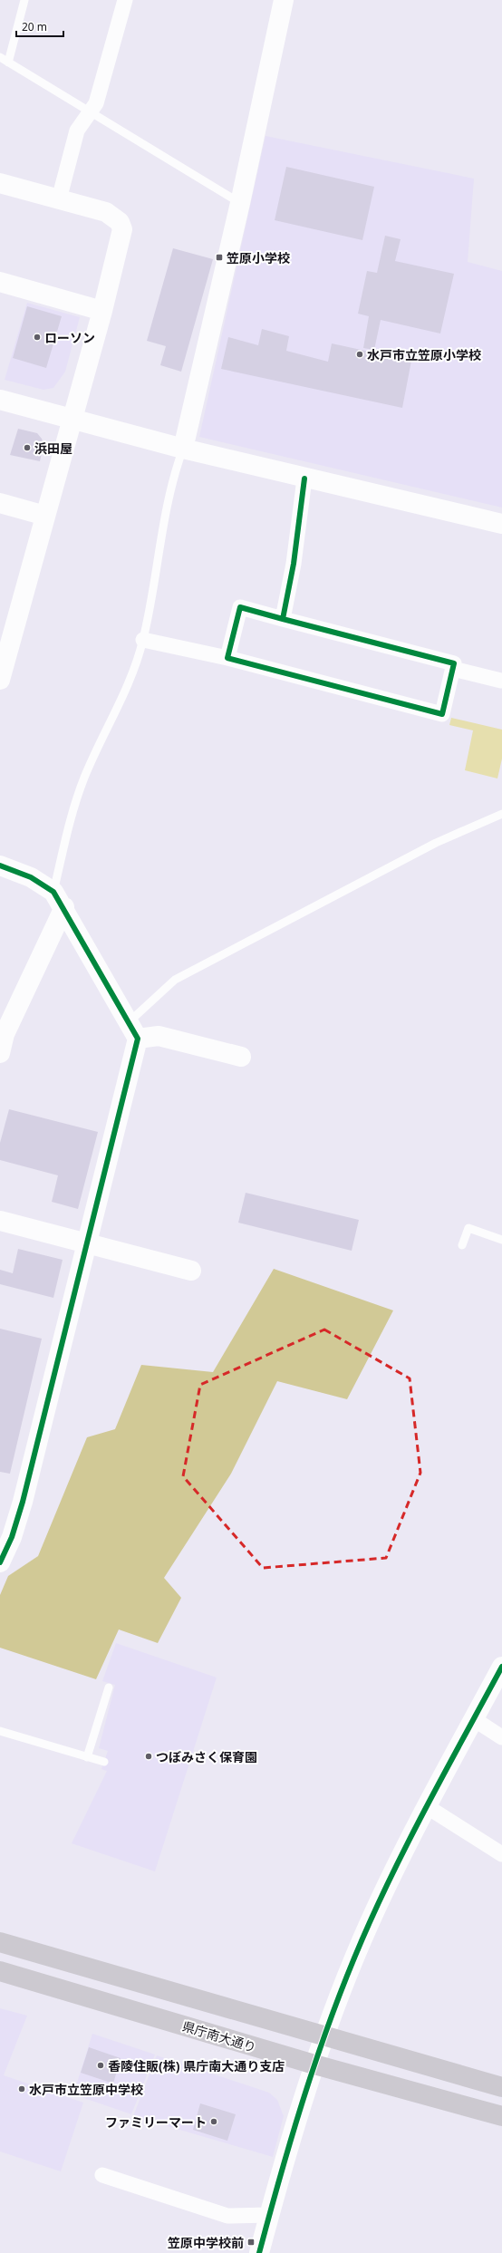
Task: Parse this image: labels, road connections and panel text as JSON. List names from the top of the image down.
{
  "streets": {
    "main road": ["県庁南大通り"]
  },
  "places": {
    "transit": ["笠原小学校", "笠原中学校前"],
    "other": [
      "ローソン",
      "水戸市立笠原小学校",
      "浜田屋",
      "つぼみさく保育園",
      "香陵住販(株) 県庁南大通り支店",
      "水戸市立笠原中学校",
      "ファミリーマート"
    ]
  },
  "scale_bar": "20 m"
}
